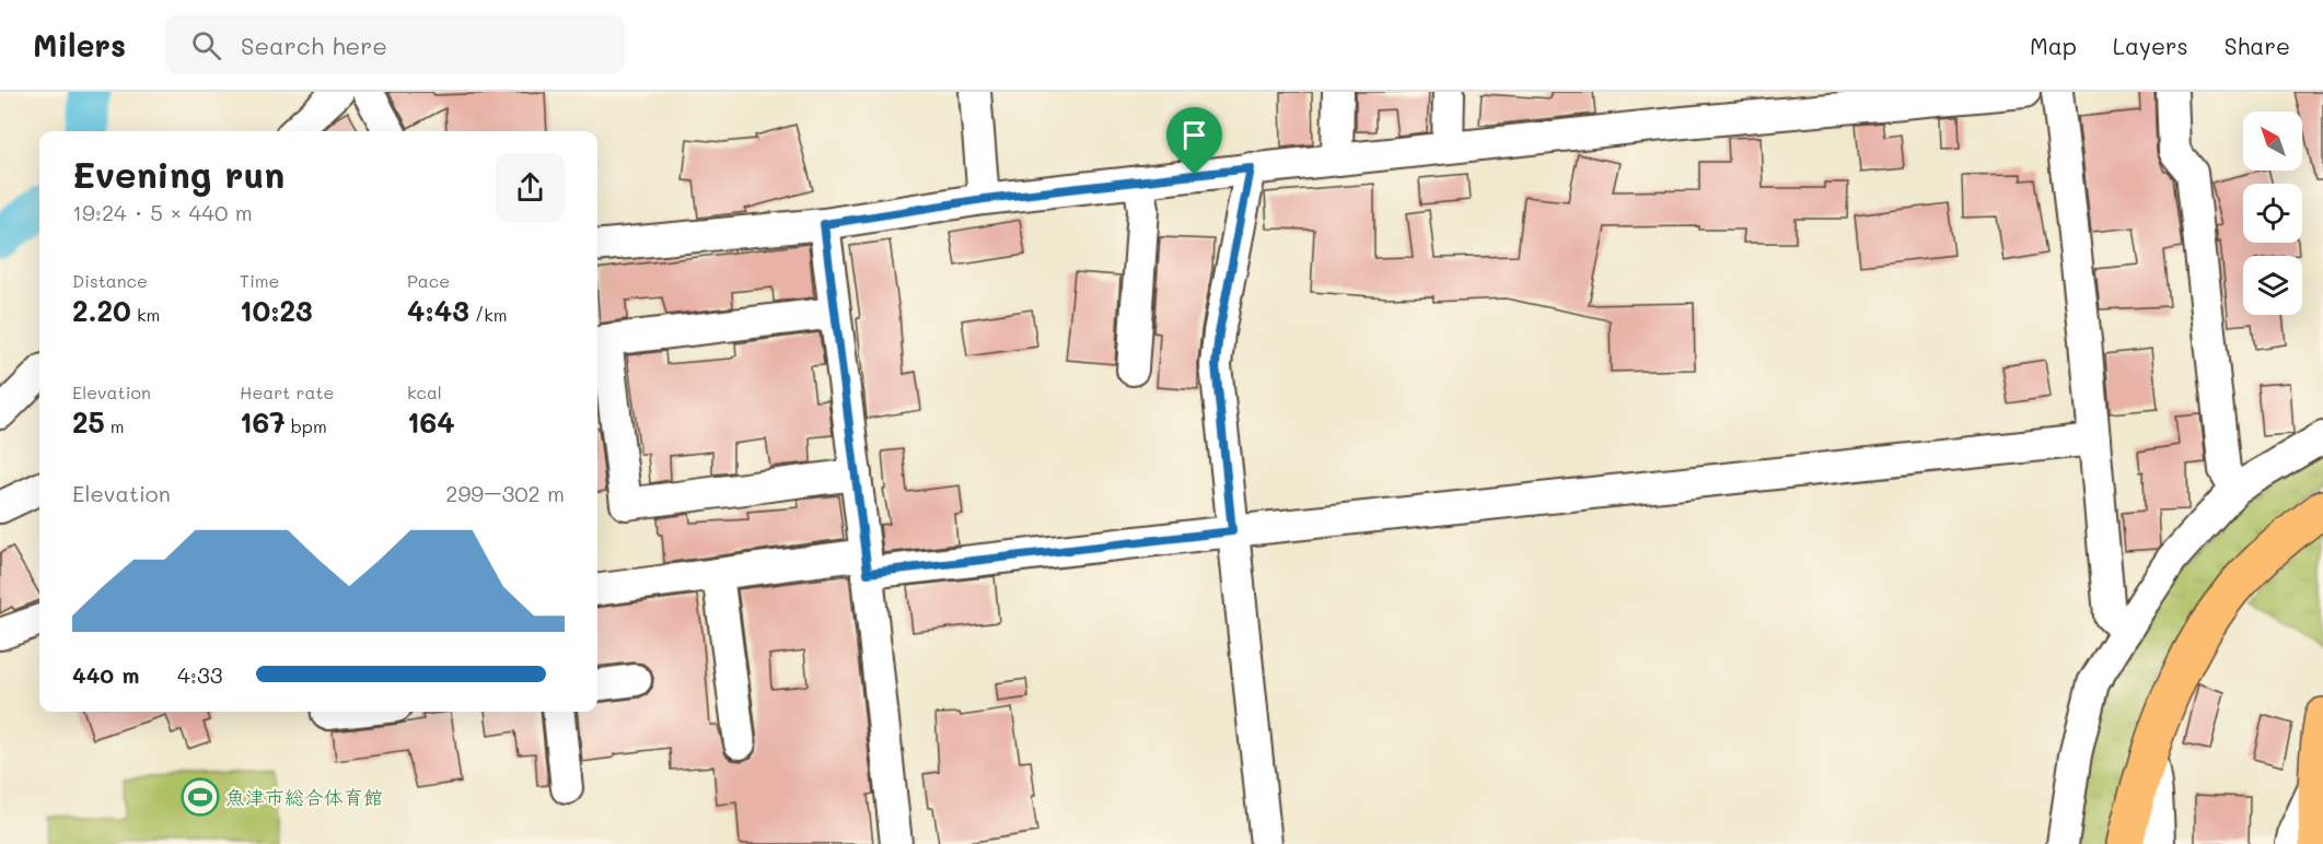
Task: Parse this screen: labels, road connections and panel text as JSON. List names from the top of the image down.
{
  "places": {
    "sports": ["魚津市総合体育館"]
  },
  "north": "top left",
  "page": {
    "header": "Milers",
    "search": "Search here",
    "nav": ["Map", "Layers", "Share"],
    "heading": ["Evening run", "19:24 · 5 × 440 m"],
    "stats": [
      ["Distance", "2.20 km"],
      ["Time", "10:23"],
      ["Pace", "4:43 /km"],
      ["Elevation", "25 m"],
      ["Heart rate", "167 bpm"],
      ["kcal", "164"]
    ],
    "chart": ["Elevation", "299–302 m"],
    "list": [
      {
        "name": "440 m",
        "note": "4:33"
      }
    ]
  }
}
